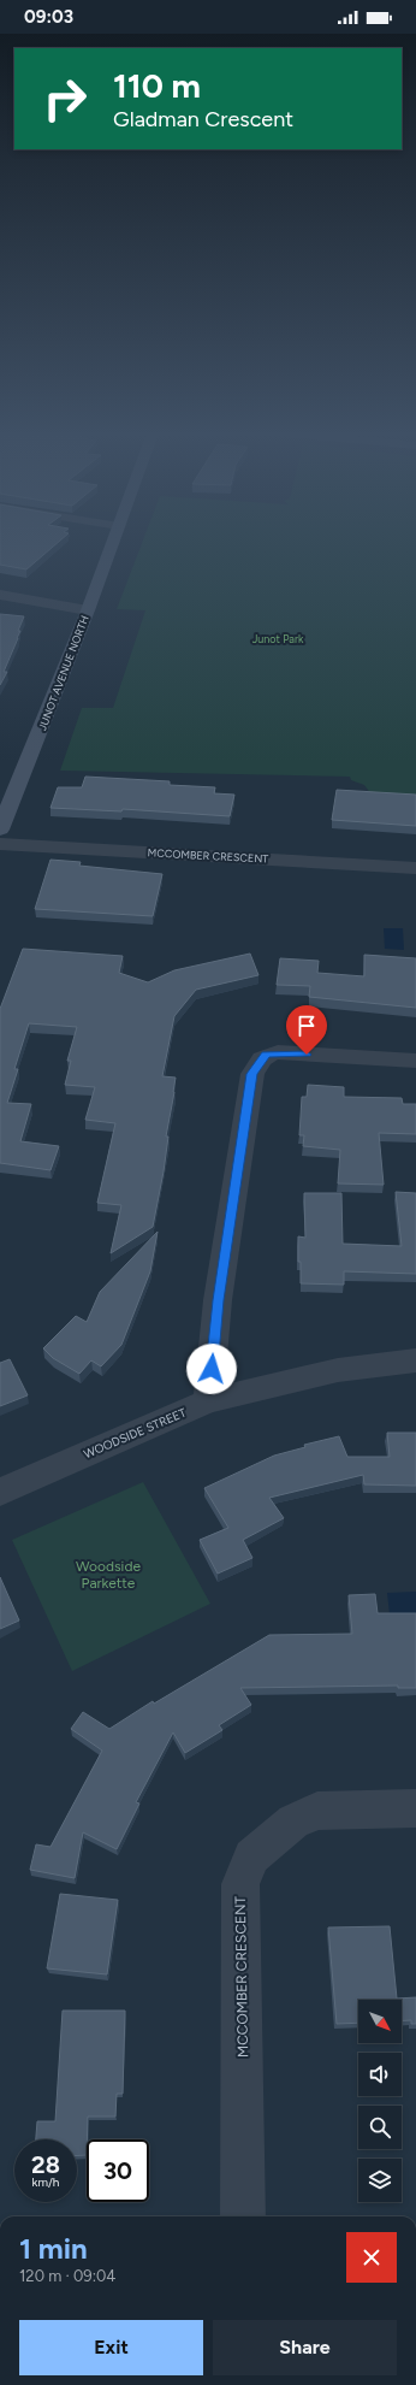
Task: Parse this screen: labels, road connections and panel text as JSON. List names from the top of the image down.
{
  "streets": {
    "main road": ["JUNOT AVENUE NORTH"],
    "street": ["MCCOMBER CRESCENT", "WOODSIDE STREET"]
  },
  "parks": ["Junot Park", "Woodside Parkette"],
  "north": "bottom right",
  "page": {
    "status": "09:03",
    "turn": ["110 m", "Gladman Crescent"],
    "speed": "28 km/h",
    "limit": "30",
    "heading": ["1 min", "120 m · 09:04"],
    "buttons": ["Exit", "Share"]
  }
}
